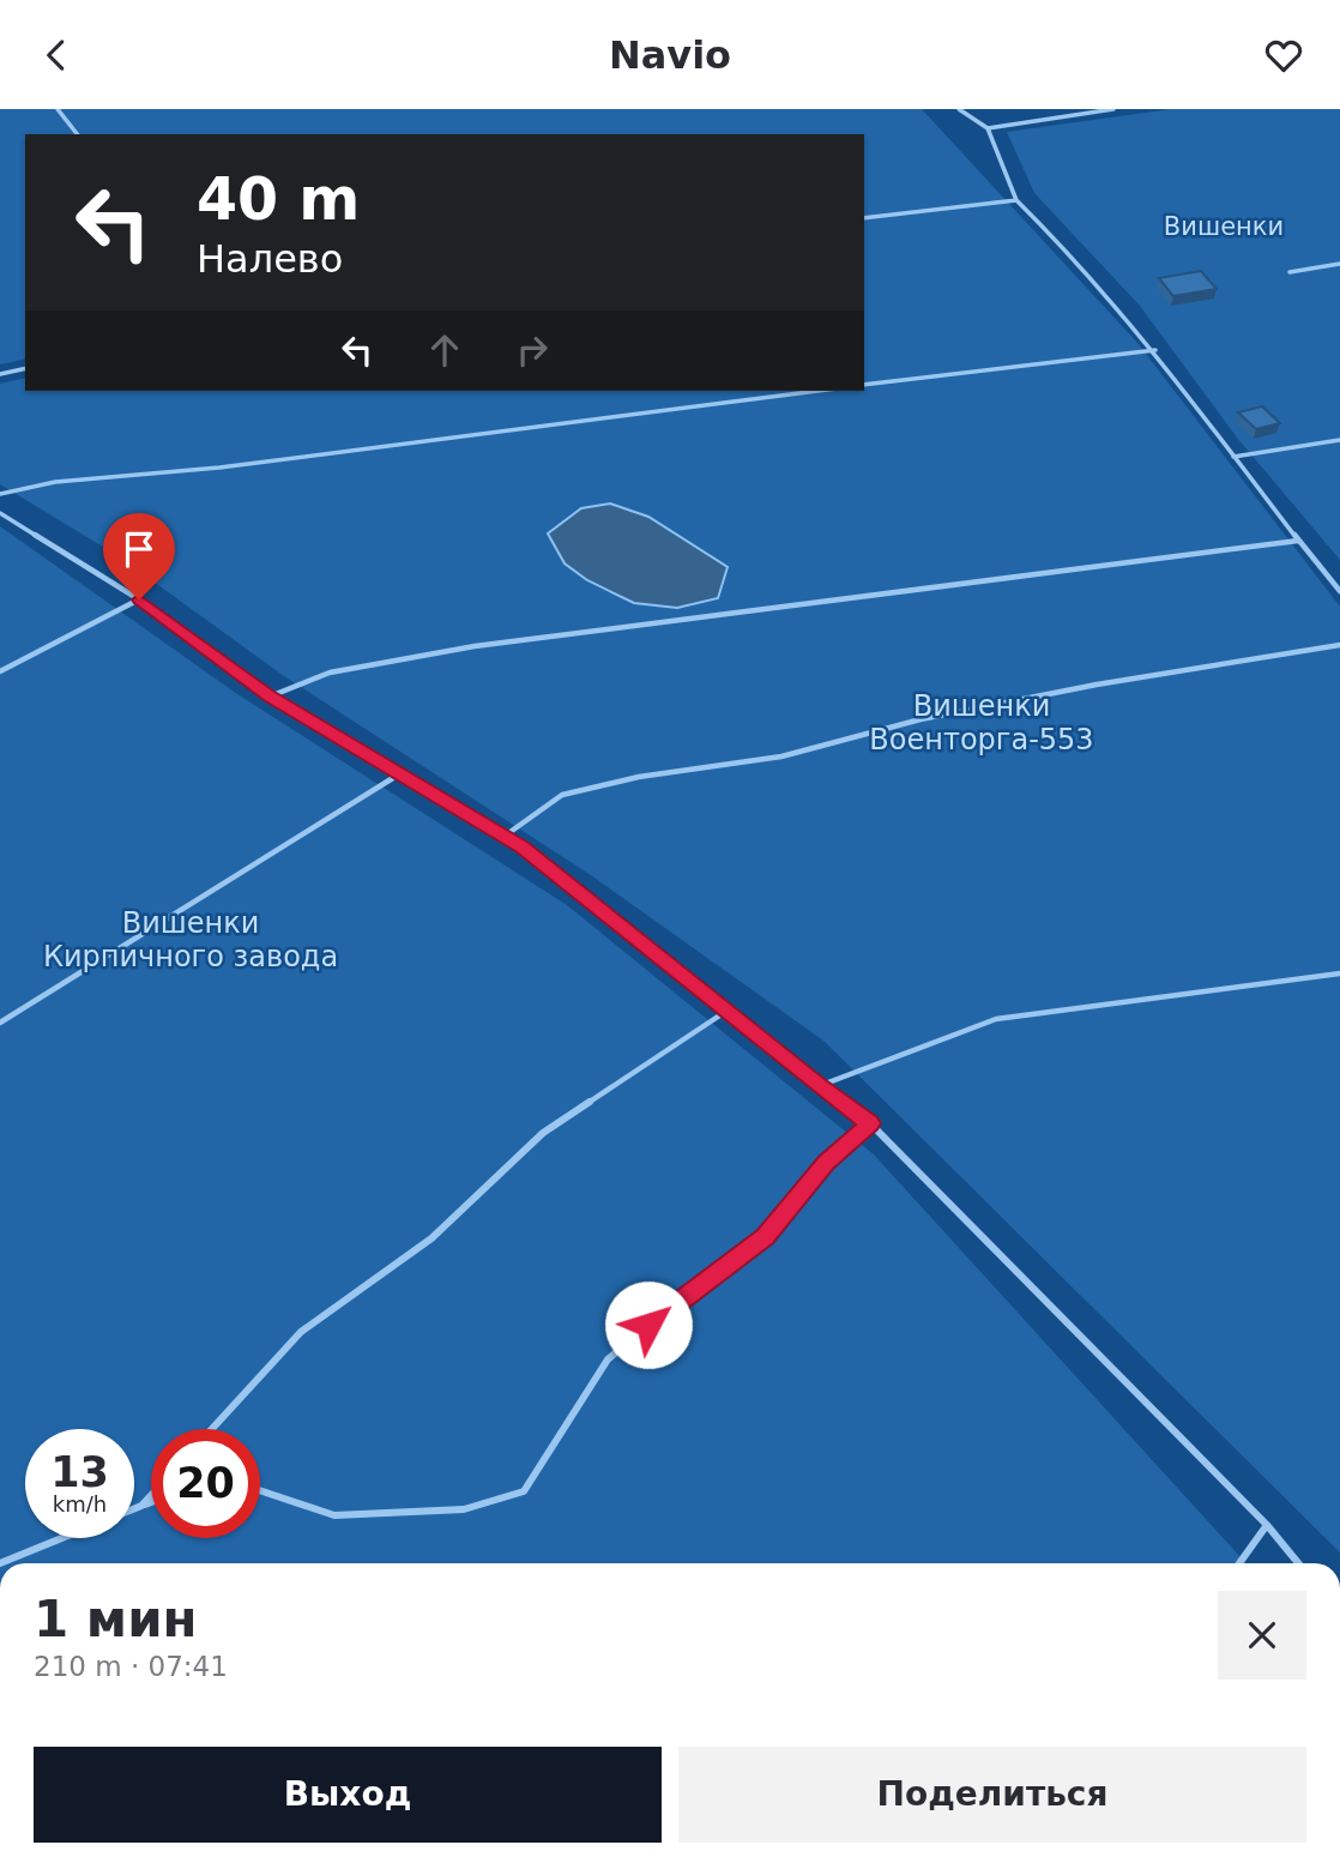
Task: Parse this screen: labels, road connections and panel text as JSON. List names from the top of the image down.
{
  "parks": ["Вишенки", "Вишенки Военторга-553", "Вишенки Кирпичного завода"],
  "page": {
    "header": "Navio",
    "turn": ["40 m", "Налево"],
    "speed": "13 km/h",
    "limit": "20",
    "heading": ["1 мин", "210 m · 07:41"],
    "buttons": ["Выход", "Поделиться"]
  }
}
